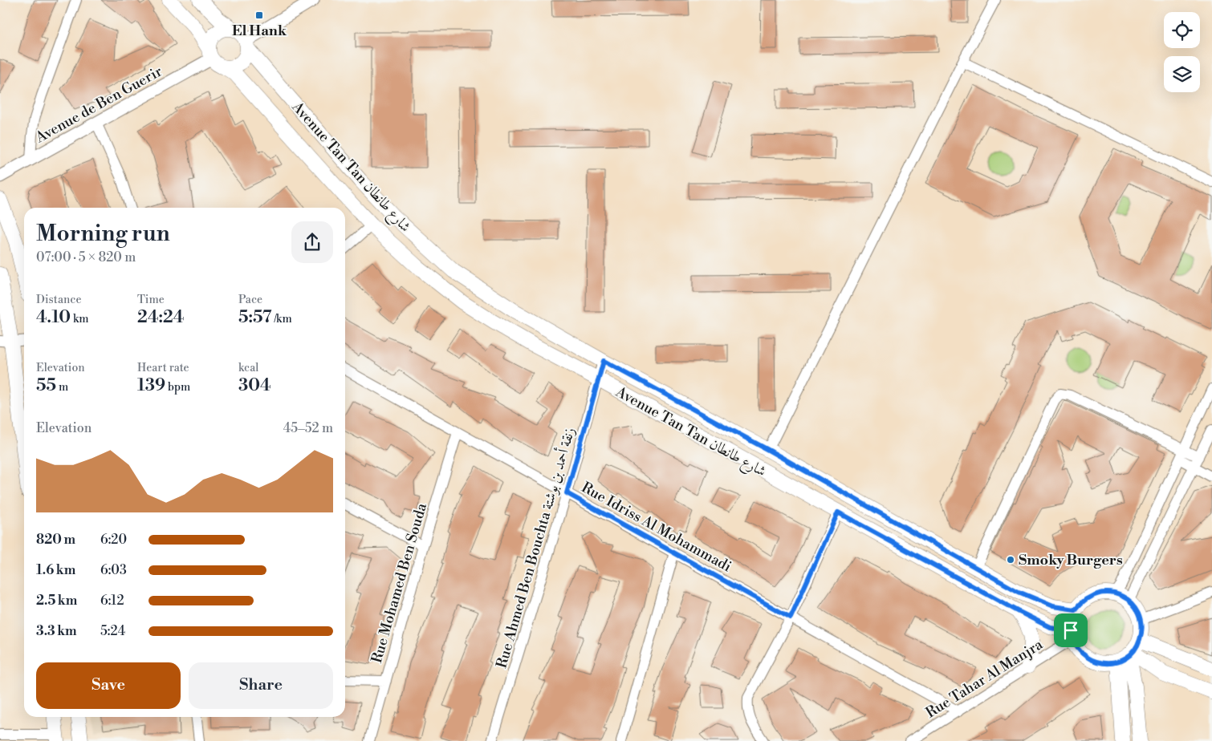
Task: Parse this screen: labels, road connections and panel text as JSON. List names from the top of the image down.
{
  "streets": {
    "main road": ["Avenue Tan Tan شارع طانطان"],
    "street": [
      "Avenue de Ben Guerir",
      "Rue Idriss Al Mohammadi",
      "Rue Ahmed Ben Bouchta زنقة أحمد بن بوشتة",
      "Rue Mohamed Ben Souda",
      "Rue Tahar Al Manjra"
    ]
  },
  "crossings": [
    ["Avenue de Ben Guerir", "Avenue Tan Tan شارع طانطان"],
    ["Avenue Tan Tan شارع طانطان", "Rue Ahmed Ben Bouchta زنقة أحمد بن بوشتة"],
    ["Avenue Tan Tan شارع طانطان", "Rue Tahar Al Manjra"],
    ["Rue Idriss Al Mohammadi", "Rue Ahmed Ben Bouchta زنقة أحمد بن بوشتة"],
    ["Rue Idriss Al Mohammadi", "Rue Mohamed Ben Souda"],
    ["Rue Idriss Al Mohammadi", "Rue Tahar Al Manjra"]
  ],
  "places": {
    "transit": ["El Hank"],
    "other": ["Smoky Burgers"]
  },
  "page": {
    "heading": ["Morning run", "07:00 · 5 × 820 m"],
    "stats": [
      ["Distance", "4.10 km"],
      ["Time", "24:24"],
      ["Pace", "5:57 /km"],
      ["Elevation", "55 m"],
      ["Heart rate", "139 bpm"],
      ["kcal", "304"]
    ],
    "chart": ["Elevation", "45–52 m"],
    "list": [
      {
        "name": "820 m",
        "note": "6:20"
      },
      {
        "name": "1.6 km",
        "note": "6:03"
      },
      {
        "name": "2.5 km",
        "note": "6:12"
      },
      {
        "name": "3.3 km",
        "note": "5:24"
      }
    ],
    "buttons": ["Save", "Share"]
  }
}
